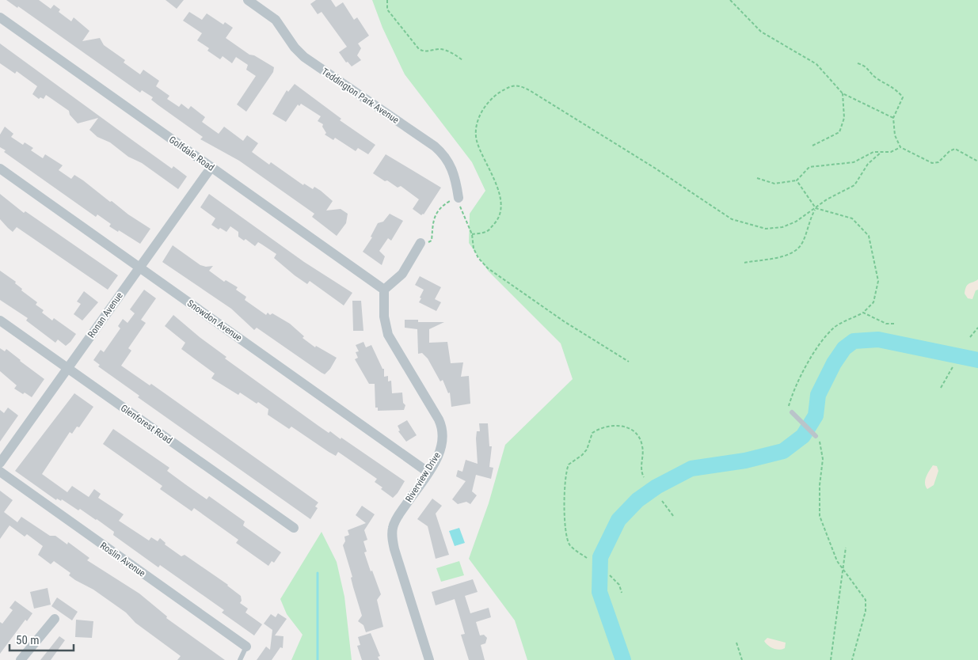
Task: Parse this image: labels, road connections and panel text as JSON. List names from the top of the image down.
{
  "streets": {
    "street": [
      "Teddington Park Avenue",
      "Golfdale Road",
      "Ronan Avenue",
      "Snowdon Avenue",
      "Glenforest Road",
      "Riverview Drive",
      "Roslin Avenue"
    ]
  },
  "crossings": [
    ["Golfdale Road", "Ronan Avenue"],
    ["Golfdale Road", "Riverview Drive"],
    ["Ronan Avenue", "Snowdon Avenue"],
    ["Ronan Avenue", "Glenforest Road"],
    ["Snowdon Avenue", "Riverview Drive"]
  ],
  "scale_bar": "50 m"
}
